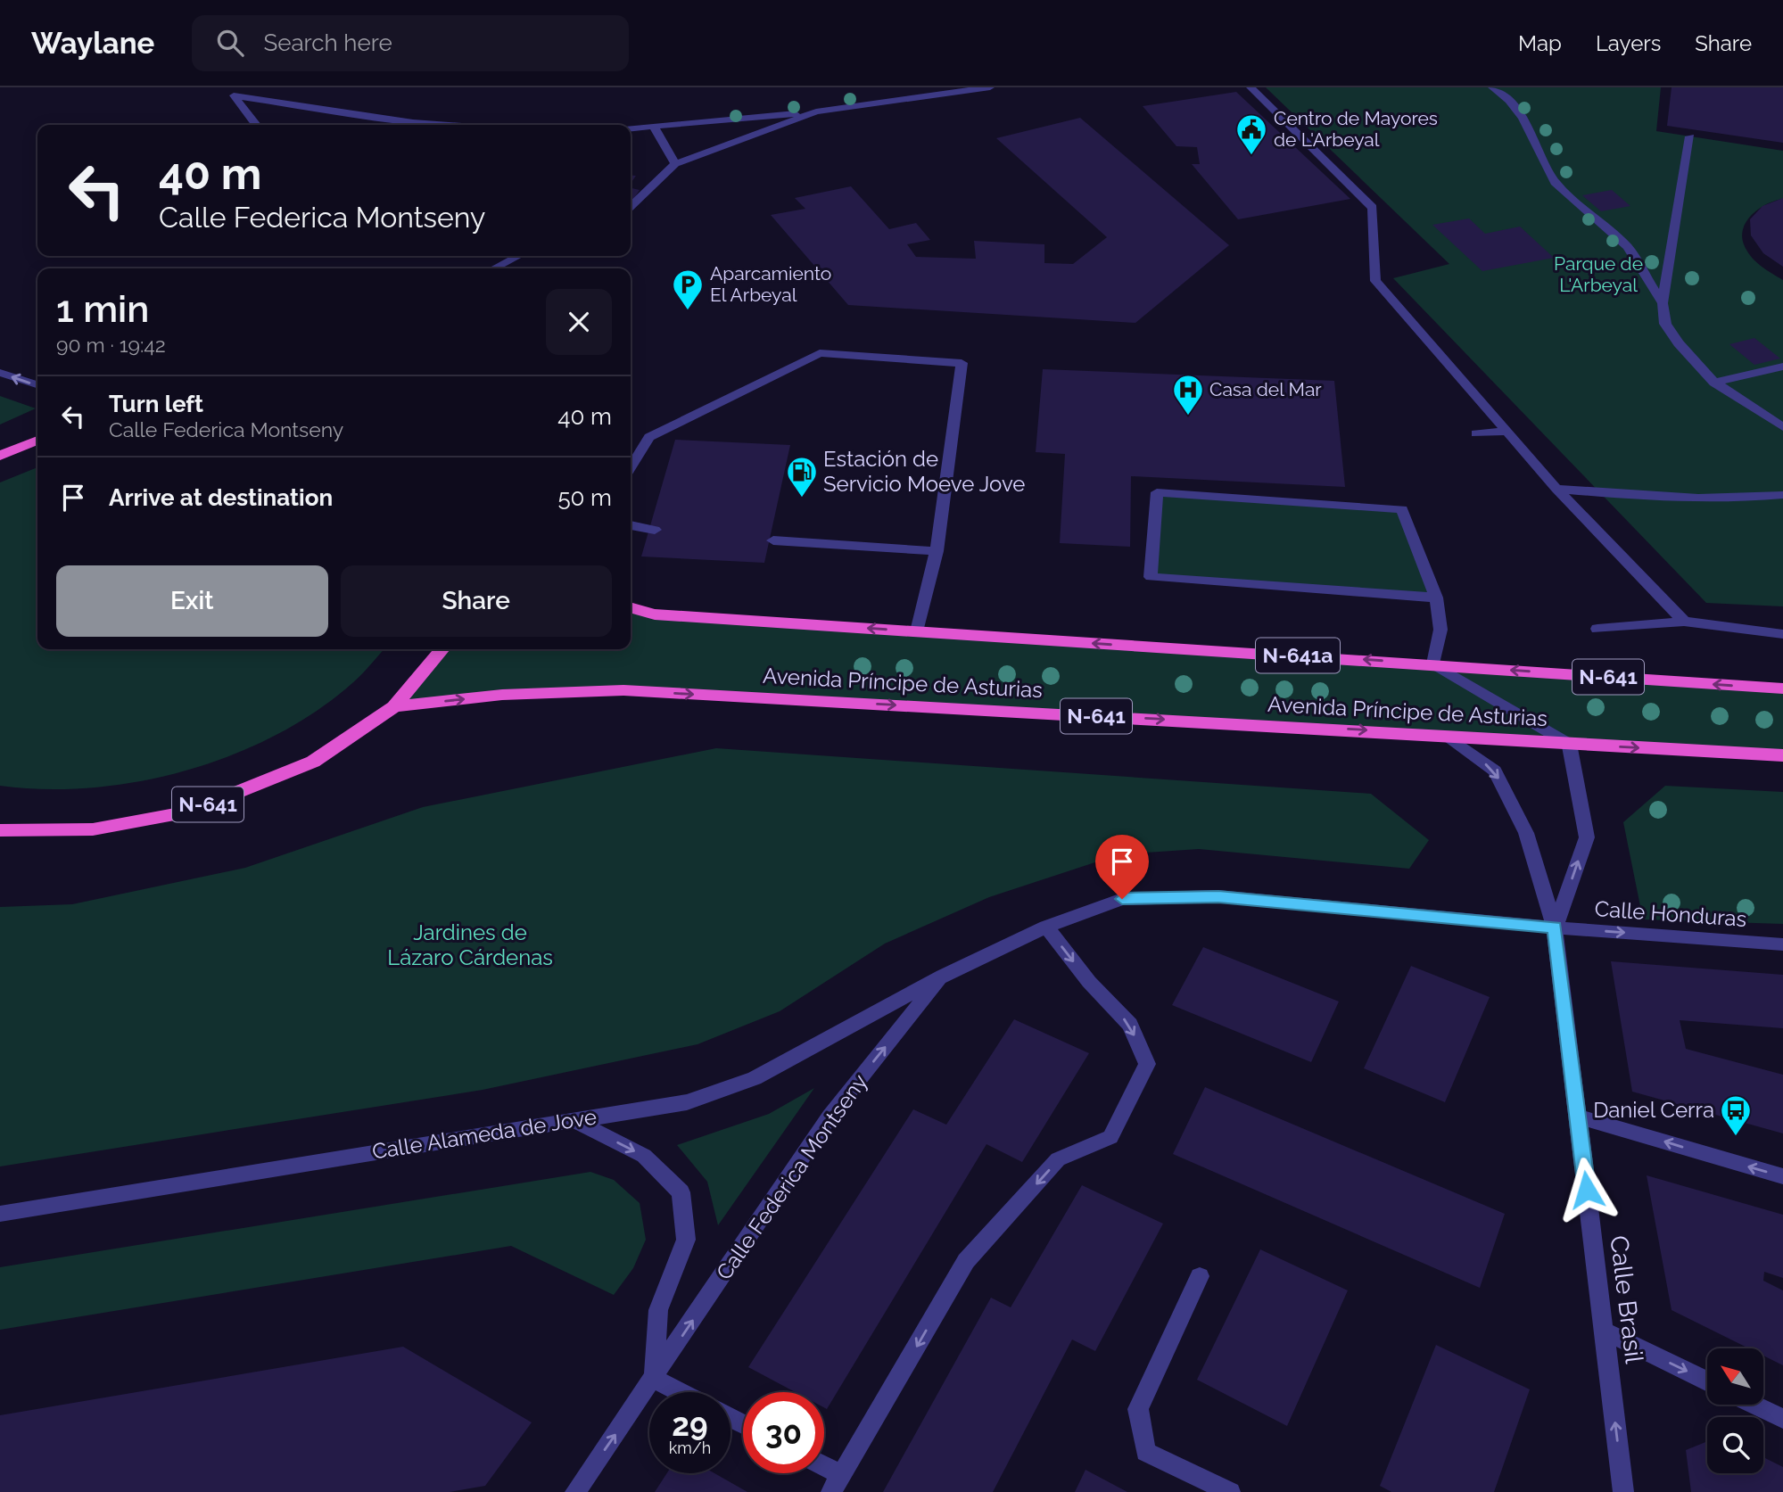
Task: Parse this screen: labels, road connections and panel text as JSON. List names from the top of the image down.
{
  "streets": {
    "highway": ["N-641a", "N-641", "Avenida Príncipe de Asturias"],
    "street": [
      "Calle Honduras",
      "Calle Alameda de Jove",
      "Calle Federica Montseny",
      "Calle Brasil"
    ]
  },
  "crossings": [
    ["N-641a", "N-641"],
    ["N-641", "Avenida Príncipe de Asturias"],
    ["Avenida Príncipe de Asturias", "Calle Brasil"],
    ["Calle Honduras", "Calle Federica Montseny"],
    ["Calle Honduras", "Calle Brasil"],
    ["Calle Alameda de Jove", "Calle Federica Montseny"],
    ["Calle Federica Montseny", "Calle Brasil"]
  ],
  "one_way": ["Calle Honduras", "Calle Federica Montseny"],
  "parks": ["Parque de L'Arbeyal", "Jardines de Lázaro Cárdenas"],
  "places": {
    "public building": ["Centro de Mayores de L'Arbeyal"],
    "parking": ["Aparcamiento El Arbeyal"],
    "hospital": ["Casa del Mar"],
    "fuel station": ["Estación de Servicio Moeve Jove"],
    "bus stop": ["Daniel Cerra"]
  },
  "north": "top left",
  "page": {
    "header": "Waylane",
    "search": "Search here",
    "nav": ["Map", "Layers", "Share"],
    "turn": ["40 m", "Calle Federica Montseny"],
    "heading": ["1 min", "90 m · 19:42"],
    "list": [
      {
        "name": "Turn left",
        "note": "Calle Federica Montseny",
        "value": "40 m"
      },
      {
        "name": "Arrive at destination",
        "value": "50 m"
      }
    ],
    "buttons": ["Exit", "Share"],
    "speed": "29 km/h",
    "limit": "30"
  }
}
